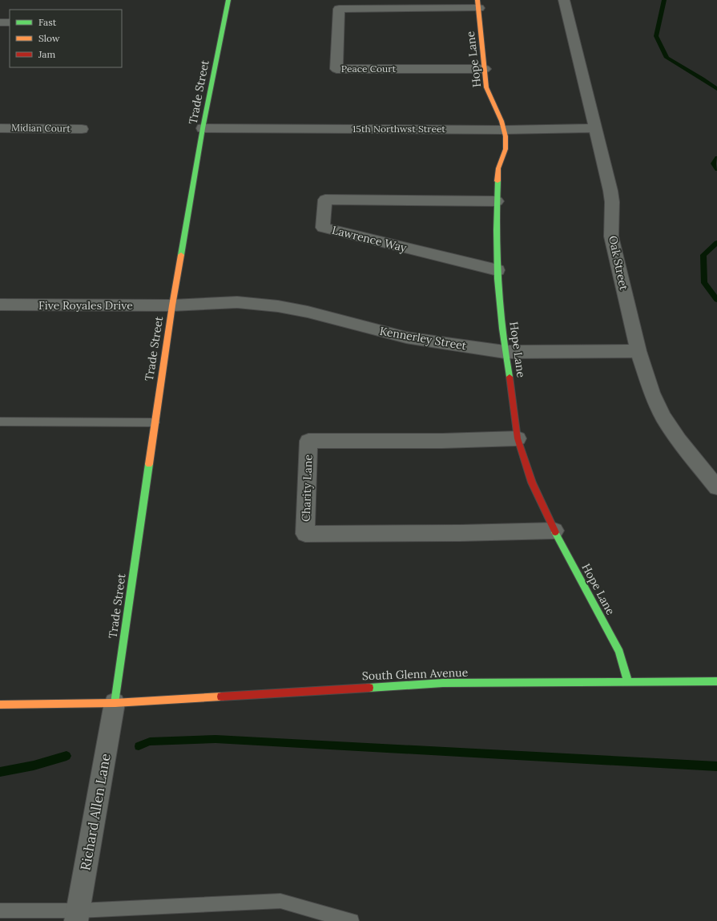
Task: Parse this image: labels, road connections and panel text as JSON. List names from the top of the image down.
{
  "streets": {
    "street": [
      "Hope Lane",
      "Peace Court",
      "Trade Street",
      "Midian Court",
      "15th Northwst Street",
      "Lawrence Way",
      "Oak Street",
      "Five Royales Drive",
      "Kennerley Street",
      "Charity Lane",
      "South Glenn Avenue",
      "Richard Allen Lane"
    ]
  },
  "crossings": [
    ["Hope Lane", "Peace Court"],
    ["Hope Lane", "15th Northwst Street"],
    ["Hope Lane", "Lawrence Way"],
    ["Hope Lane", "Kennerley Street"],
    ["Hope Lane", "Charity Lane"],
    ["Hope Lane", "South Glenn Avenue"],
    ["Trade Street", "15th Northwst Street"],
    ["Trade Street", "Five Royales Drive"],
    ["Trade Street", "Kennerley Street"],
    ["Trade Street", "South Glenn Avenue"],
    ["Trade Street", "Richard Allen Lane"],
    ["15th Northwst Street", "Oak Street"],
    ["Oak Street", "Kennerley Street"],
    ["Five Royales Drive", "Kennerley Street"],
    ["South Glenn Avenue", "Richard Allen Lane"]
  ],
  "legend": ["Fast", "Slow", "Jam"]
}
